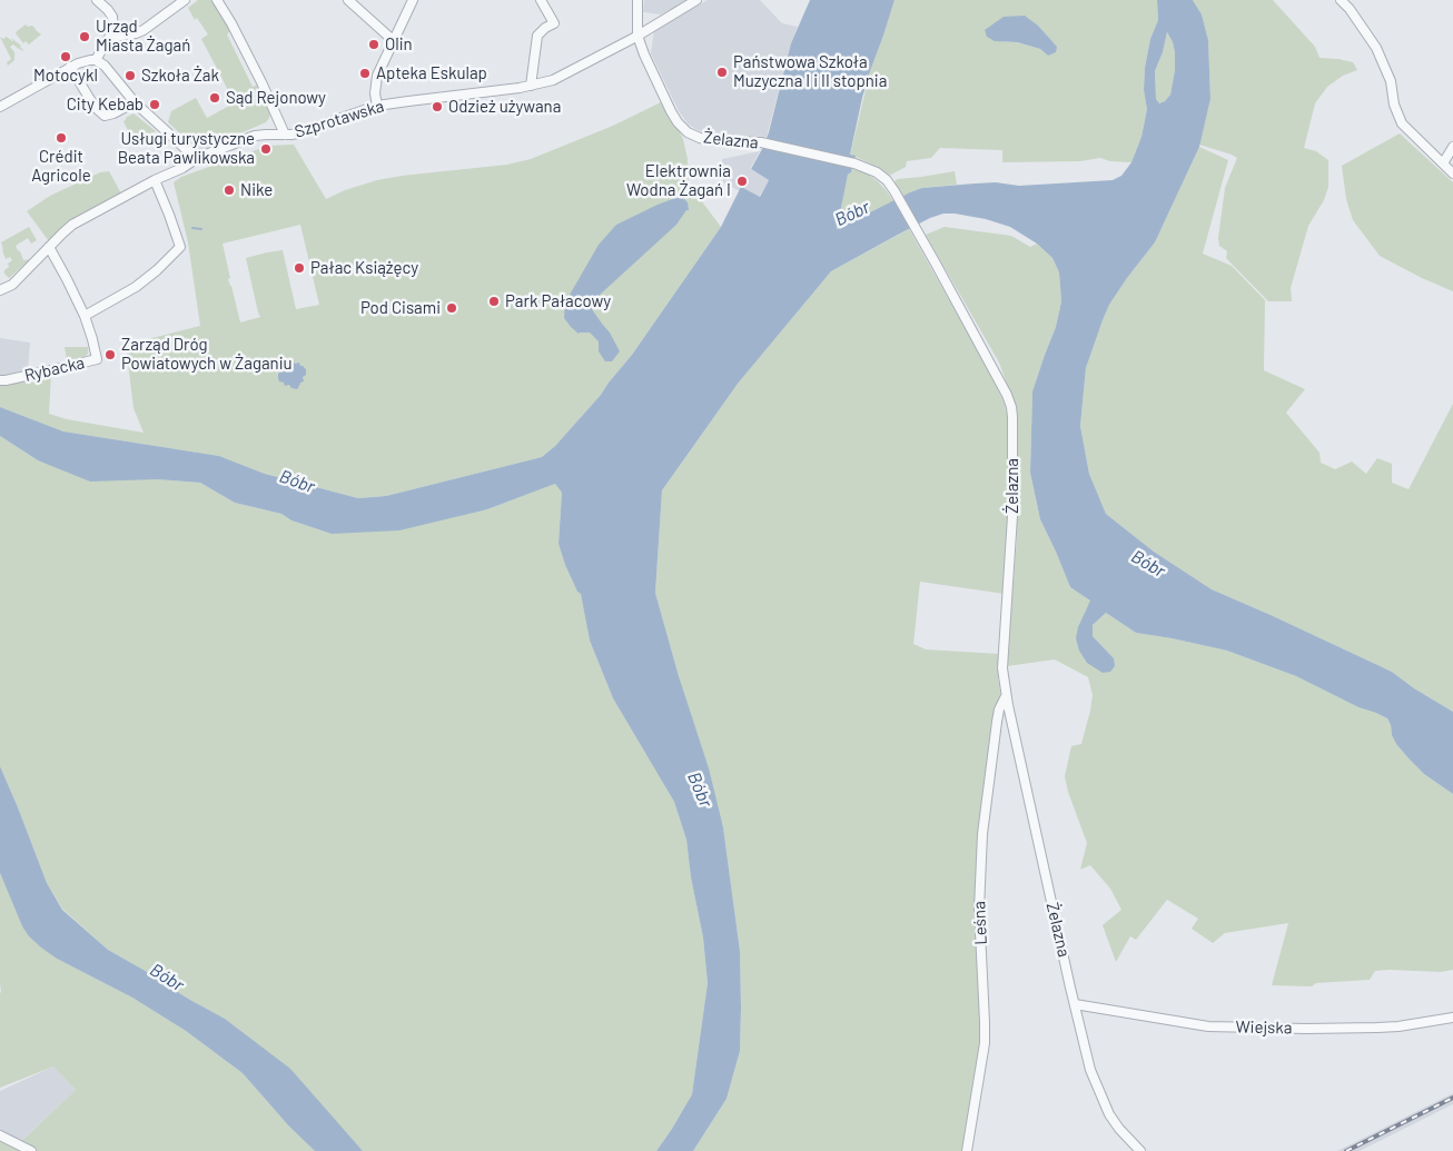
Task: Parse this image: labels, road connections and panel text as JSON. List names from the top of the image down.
{
  "streets": {
    "street": [
      "Szprotawska",
      "Żelazna",
      "Rybacka",
      "Leśna",
      "Wiejska"
    ]
  },
  "crossings": [
    ["Szprotawska", "Żelazna"],
    ["Żelazna", "Leśna"],
    ["Żelazna", "Wiejska"]
  ],
  "water": ["Bóbr"],
  "places": [
    "Urząd Miasta Żagań",
    "Olin",
    "Motocykl",
    "Państwowa Szkoła Muzyczna I i II stopnia",
    "Apteka Eskulap",
    "Szkoła Żak",
    "Sąd Rejonowy",
    "City Kebab",
    "Odzież używana",
    "Crédit Agricole",
    "Usługi turystyczne Beata Pawlikowska",
    "Elektrownia Wodna Żagań I",
    "Nike",
    "Pałac Książęcy",
    "Park Pałacowy",
    "Pod Cisami",
    "Zarząd Dróg Powiatowych w Żaganiu"
  ]
}
